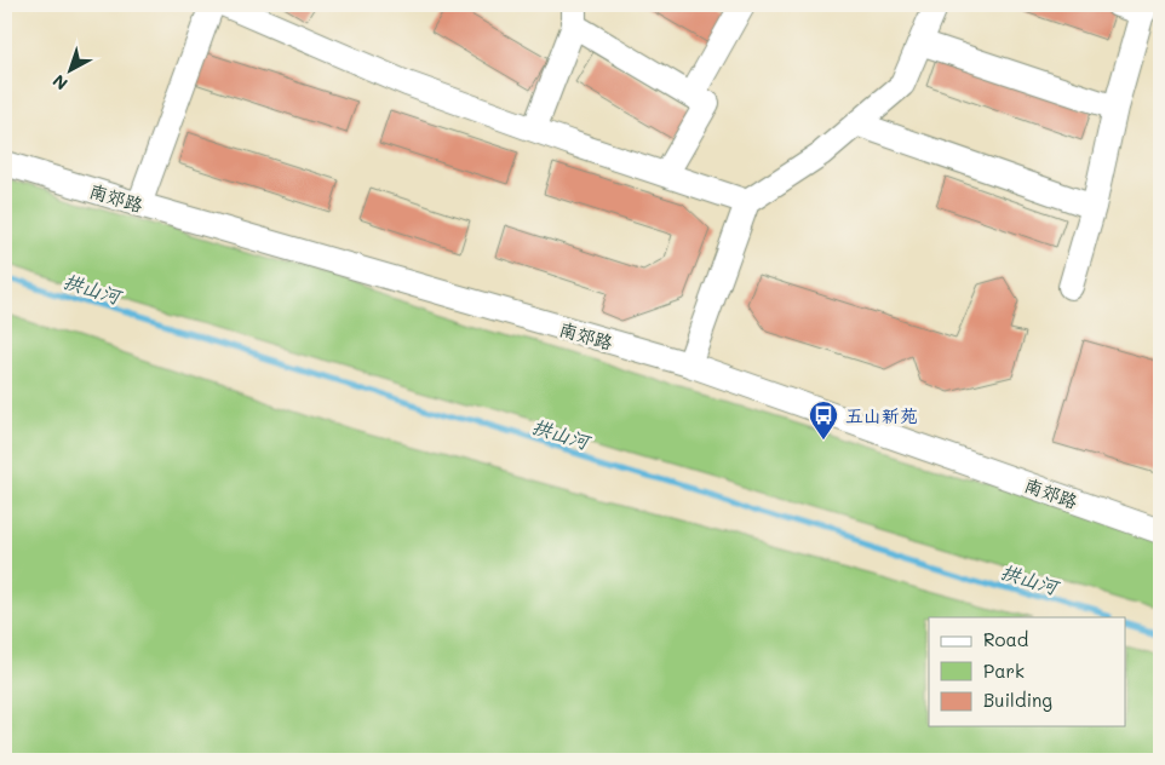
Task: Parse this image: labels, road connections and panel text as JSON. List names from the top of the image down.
{
  "streets": {
    "street": ["南郊路"]
  },
  "water": ["拱山河"],
  "places": {
    "bus stop": ["五山新苑"]
  },
  "legend": ["Road", "Park", "Building"],
  "north": "bottom left"
}
